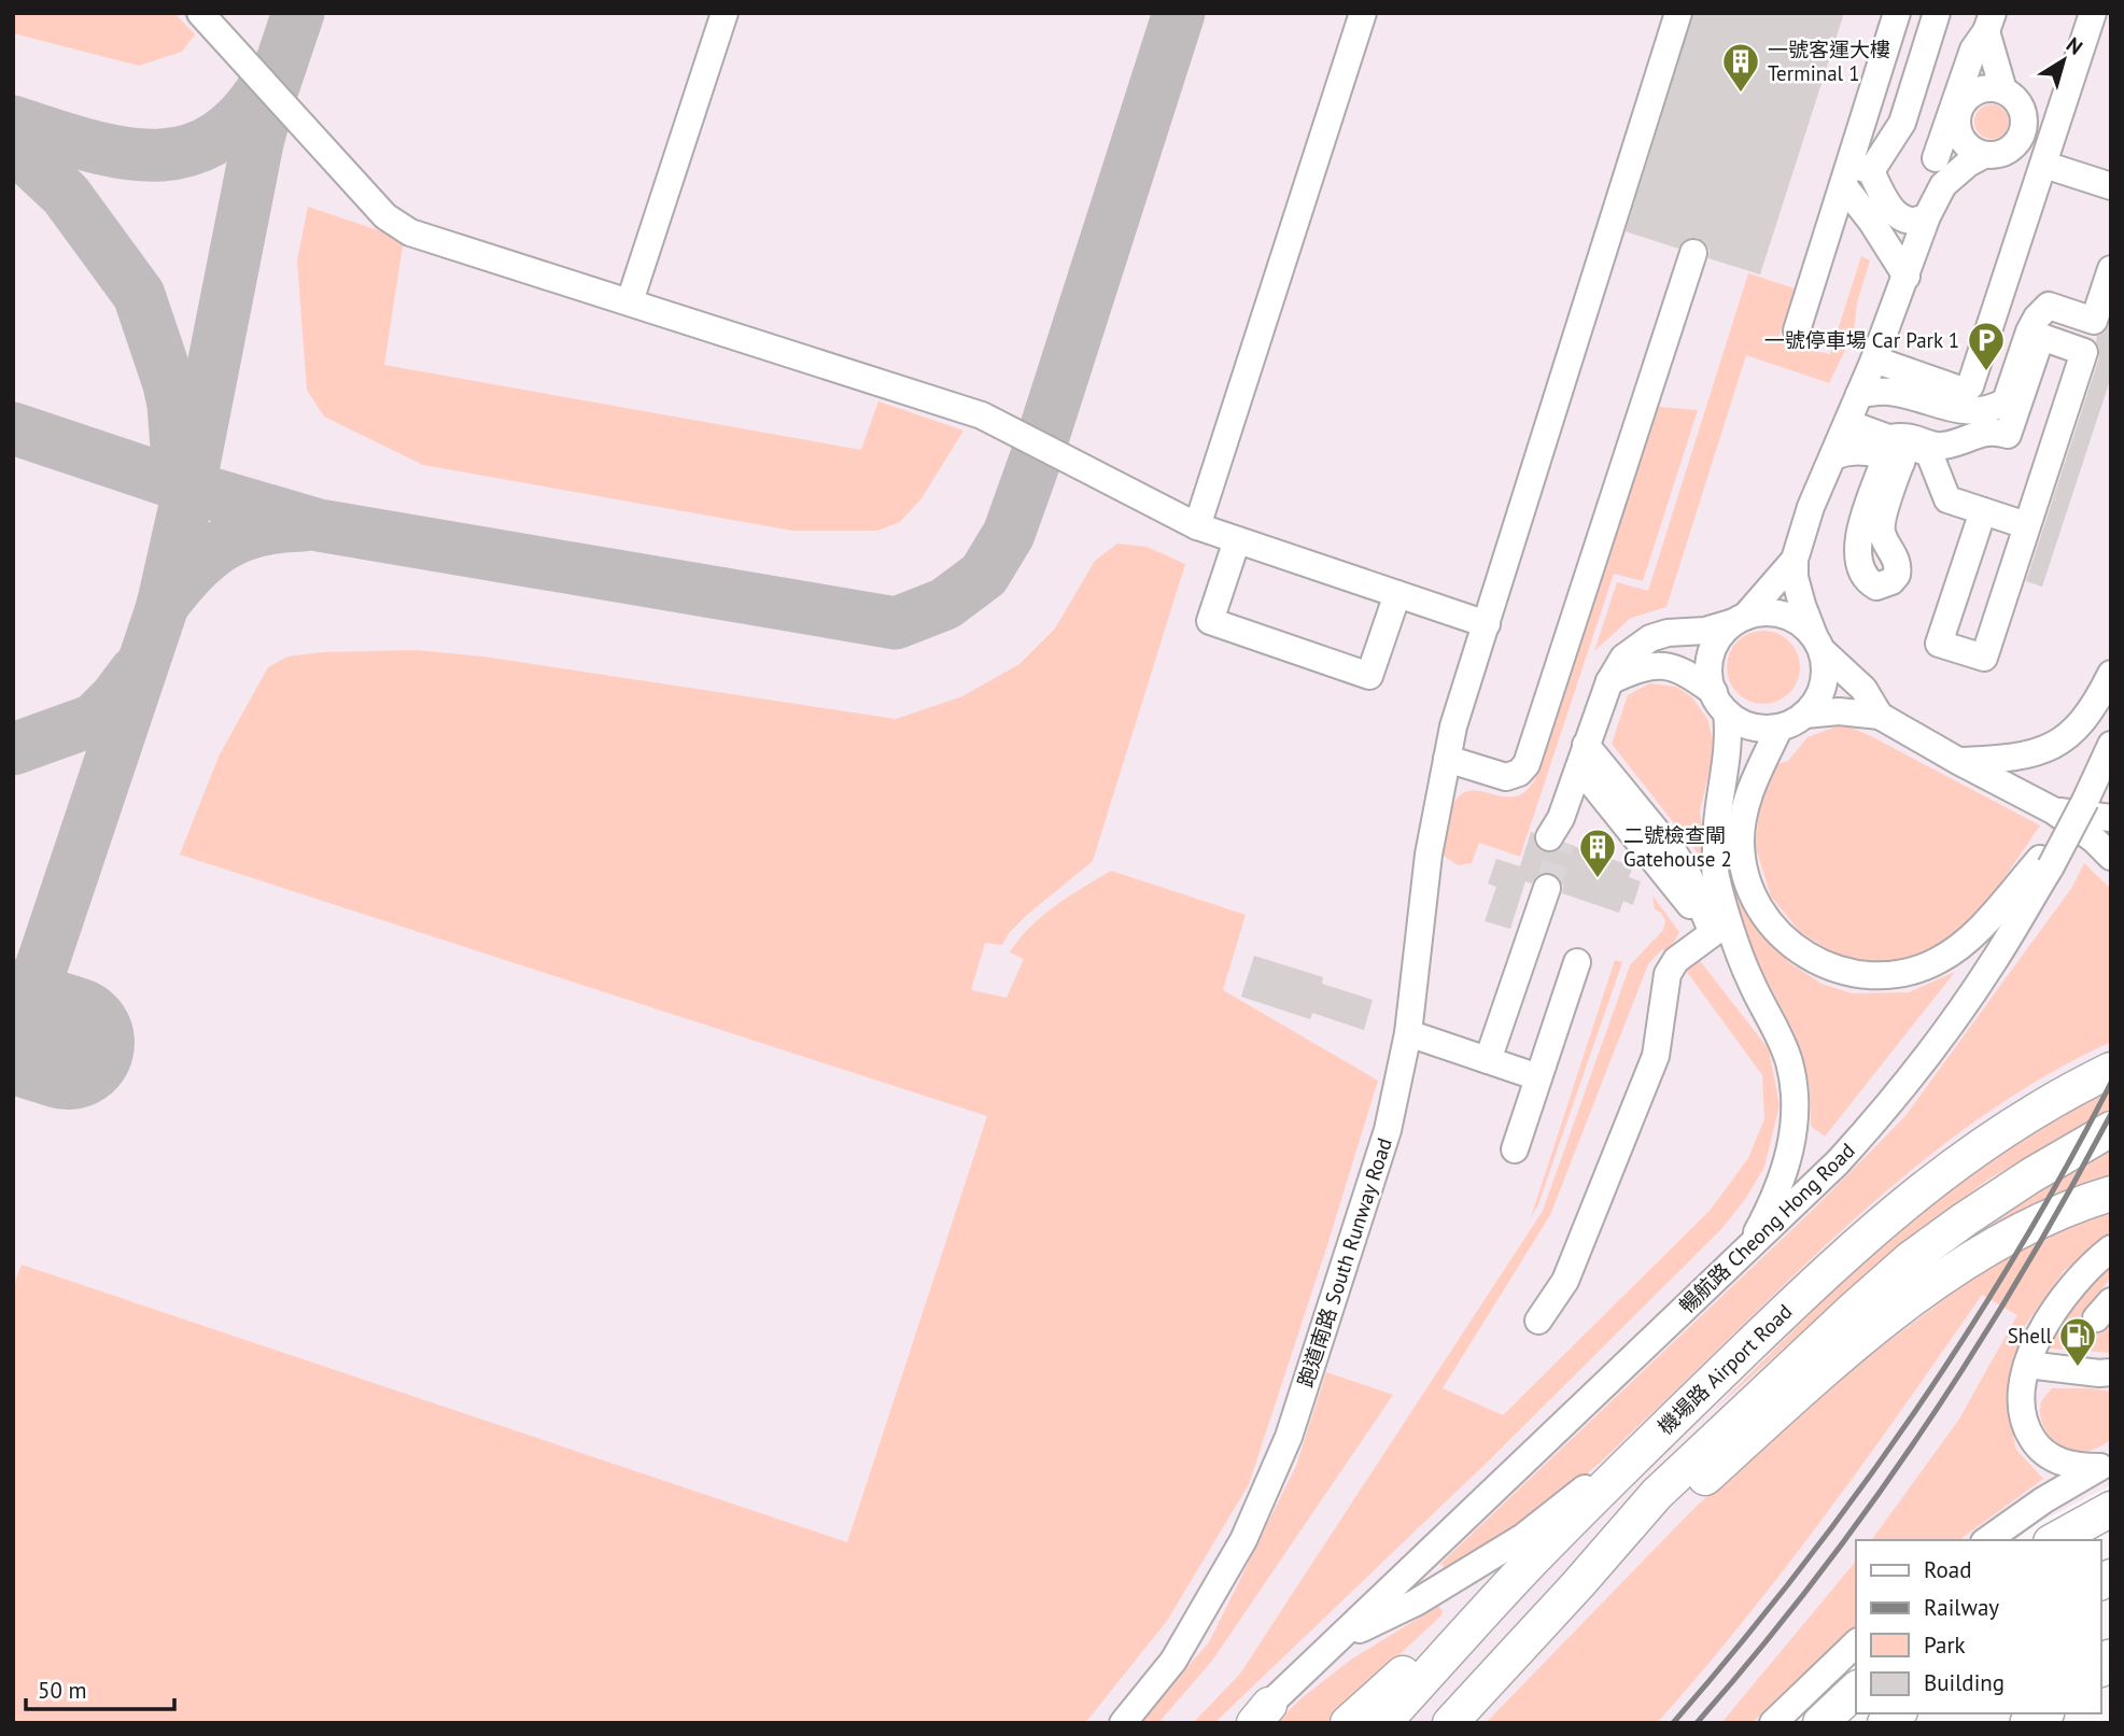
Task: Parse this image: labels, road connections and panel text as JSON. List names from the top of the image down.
{
  "streets": {
    "main road": ["機場路 Airport Road"],
    "street": ["暢航路 Cheong Hong Road", "跑道南路 South Runway Road"]
  },
  "places": {
    "building": ["一號客運大樓 Terminal 1", "二號檢查閘 Gatehouse 2"],
    "parking": ["一號停車場 Car Park 1"],
    "fuel station": ["Shell"]
  },
  "legend": [
    "Road",
    "Railway",
    "Park",
    "Building"
  ],
  "scale_bar": "50 m",
  "north": "top right"
}
